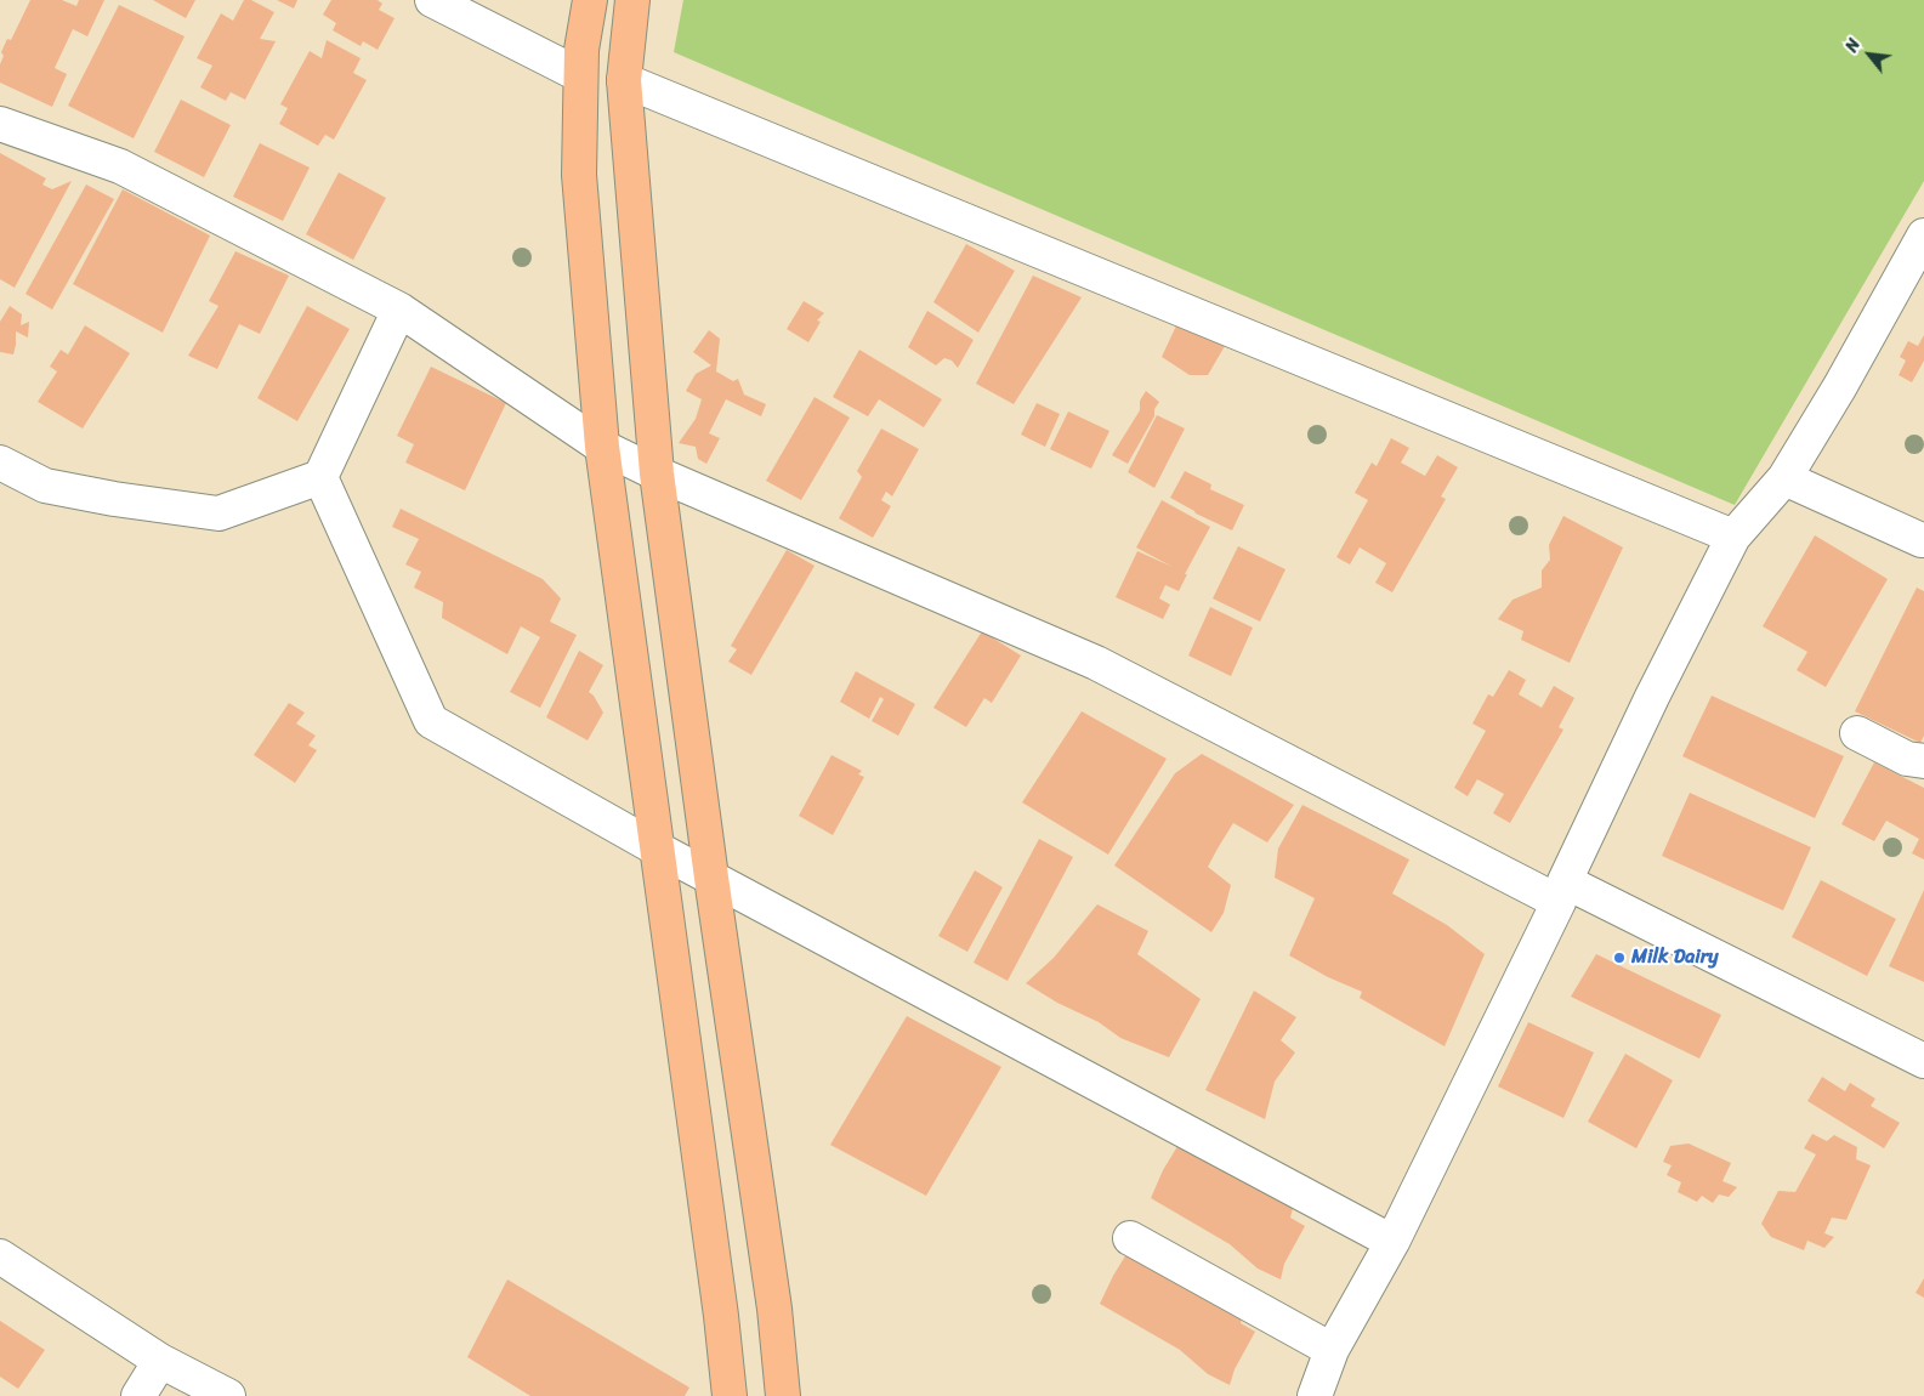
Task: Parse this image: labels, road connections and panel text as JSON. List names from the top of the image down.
{
  "places": ["Milk Dairy"],
  "north": "top left"
}
